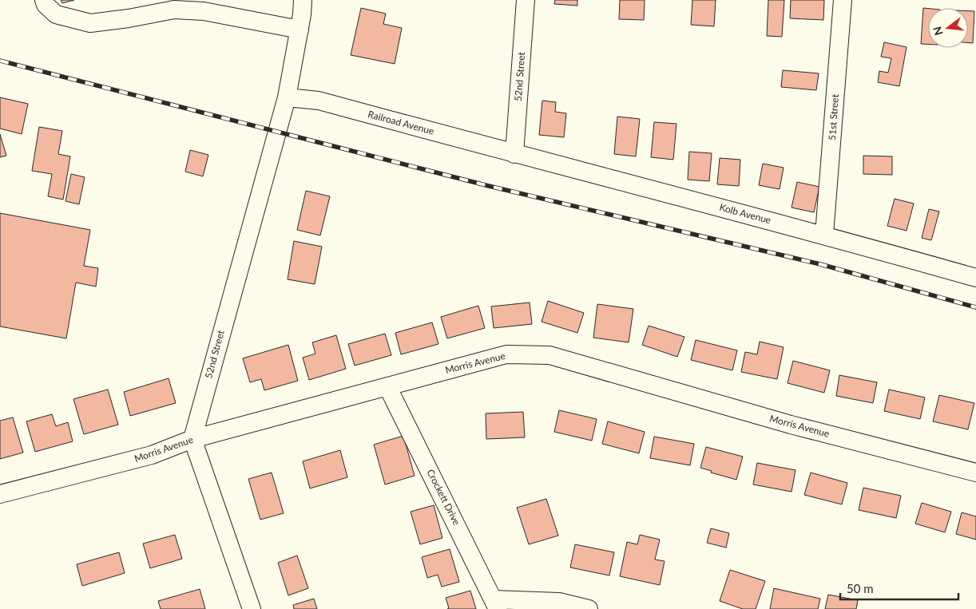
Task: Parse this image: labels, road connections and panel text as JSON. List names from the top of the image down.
{
  "streets": {
    "street": [
      "52nd Street",
      "51st Street",
      "Railroad Avenue",
      "Kolb Avenue",
      "Morris Avenue",
      "Crockett Drive"
    ]
  },
  "crossings": [
    ["52nd Street", "Railroad Avenue"],
    ["52nd Street", "Kolb Avenue"],
    ["52nd Street", "Morris Avenue"],
    ["51st Street", "Kolb Avenue"],
    ["Railroad Avenue", "Kolb Avenue"],
    ["Morris Avenue", "Crockett Drive"]
  ],
  "scale_bar": "50 m",
  "north": "left"
}
